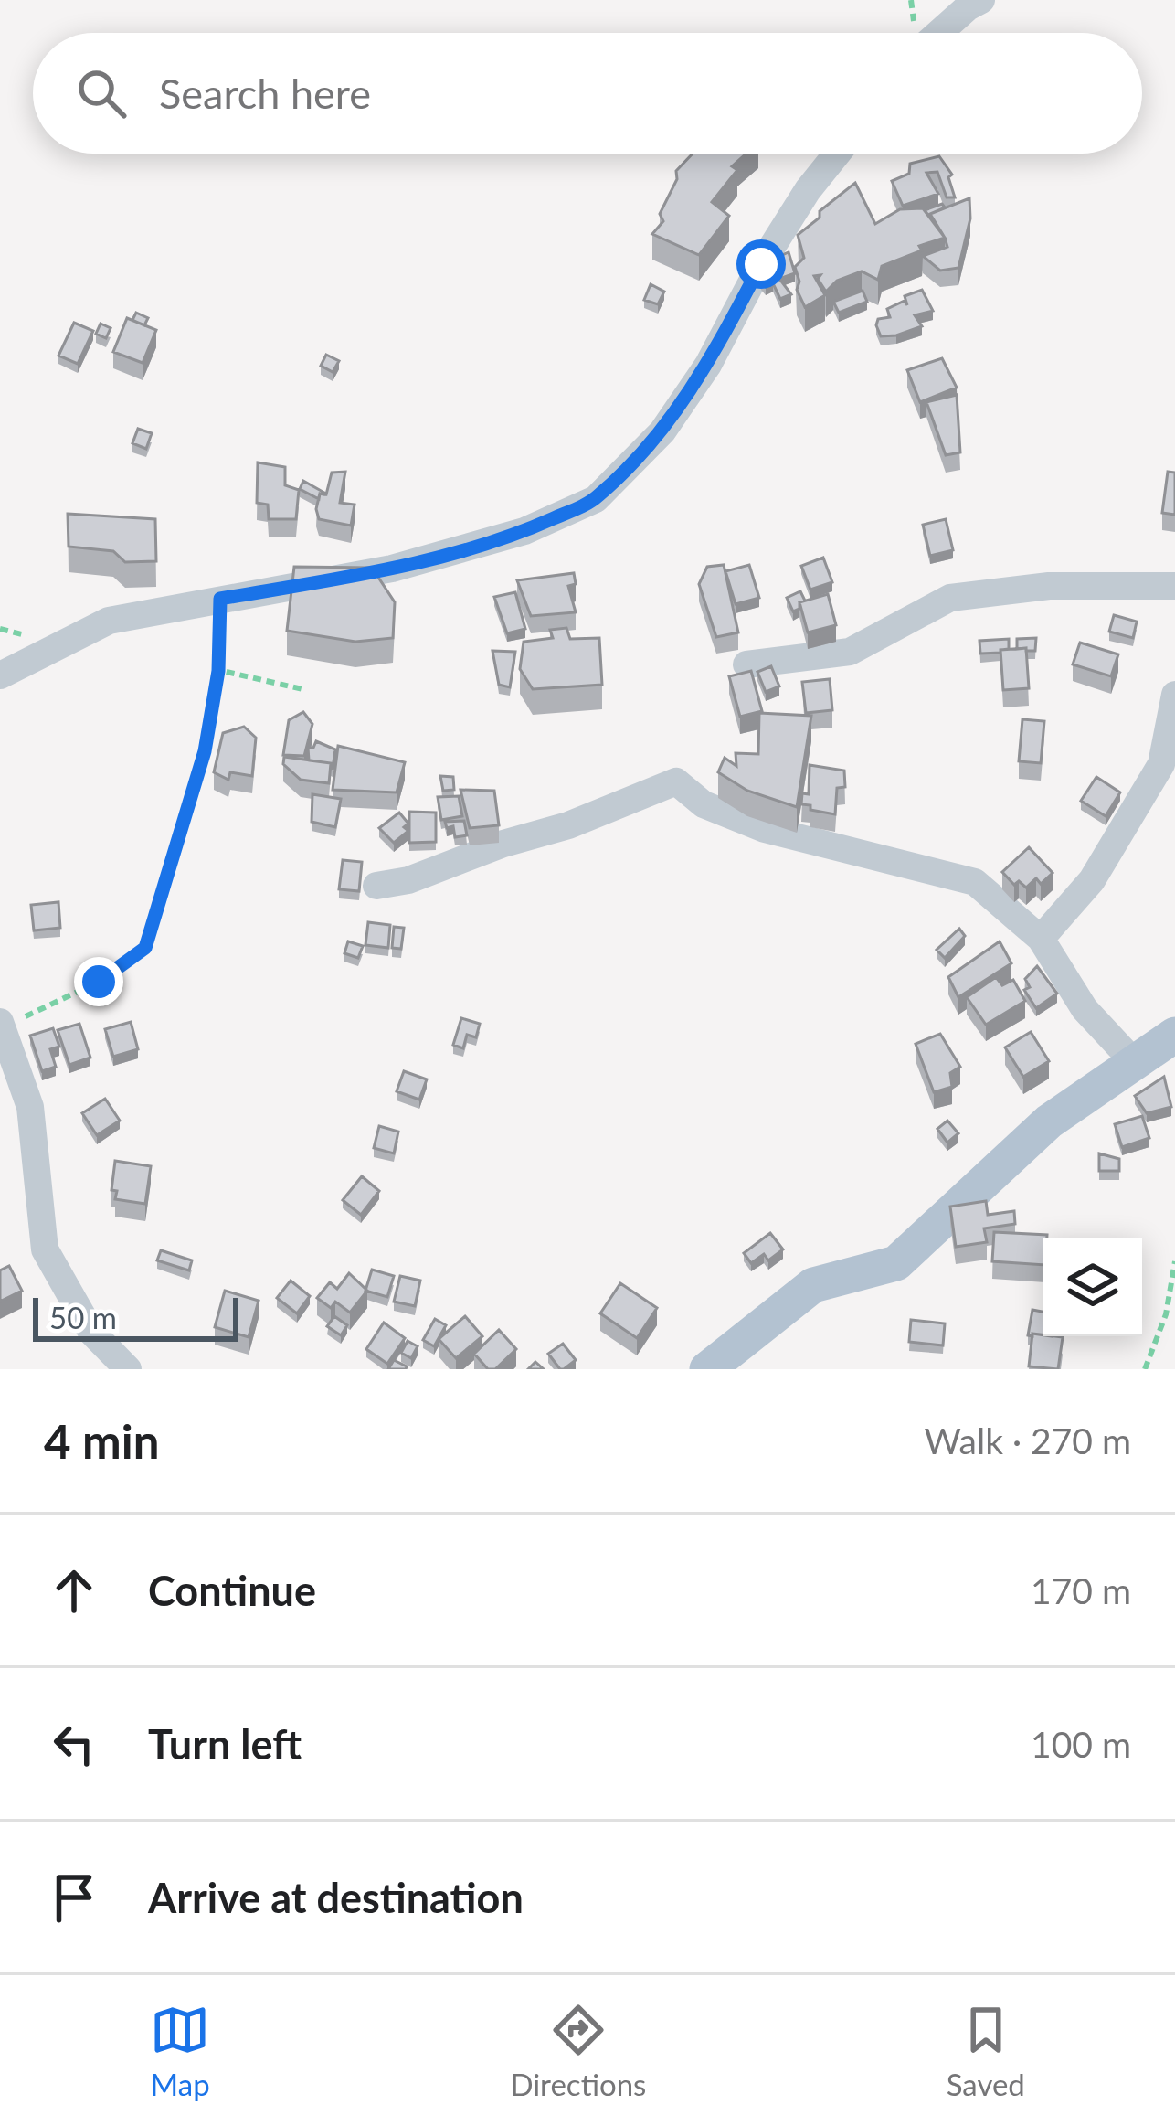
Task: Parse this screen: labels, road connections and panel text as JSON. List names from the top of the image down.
{
  "scale_bar": "50 m",
  "page": {
    "search": "Search here",
    "scale": "50 m",
    "heading": ["4 min", "Walk · 270 m"],
    "list": [
      ["Continue", "170 m"],
      ["Turn left", "100 m"],
      "Arrive at destination"
    ],
    "nav": ["Map", "Directions", "Saved"]
  }
}
